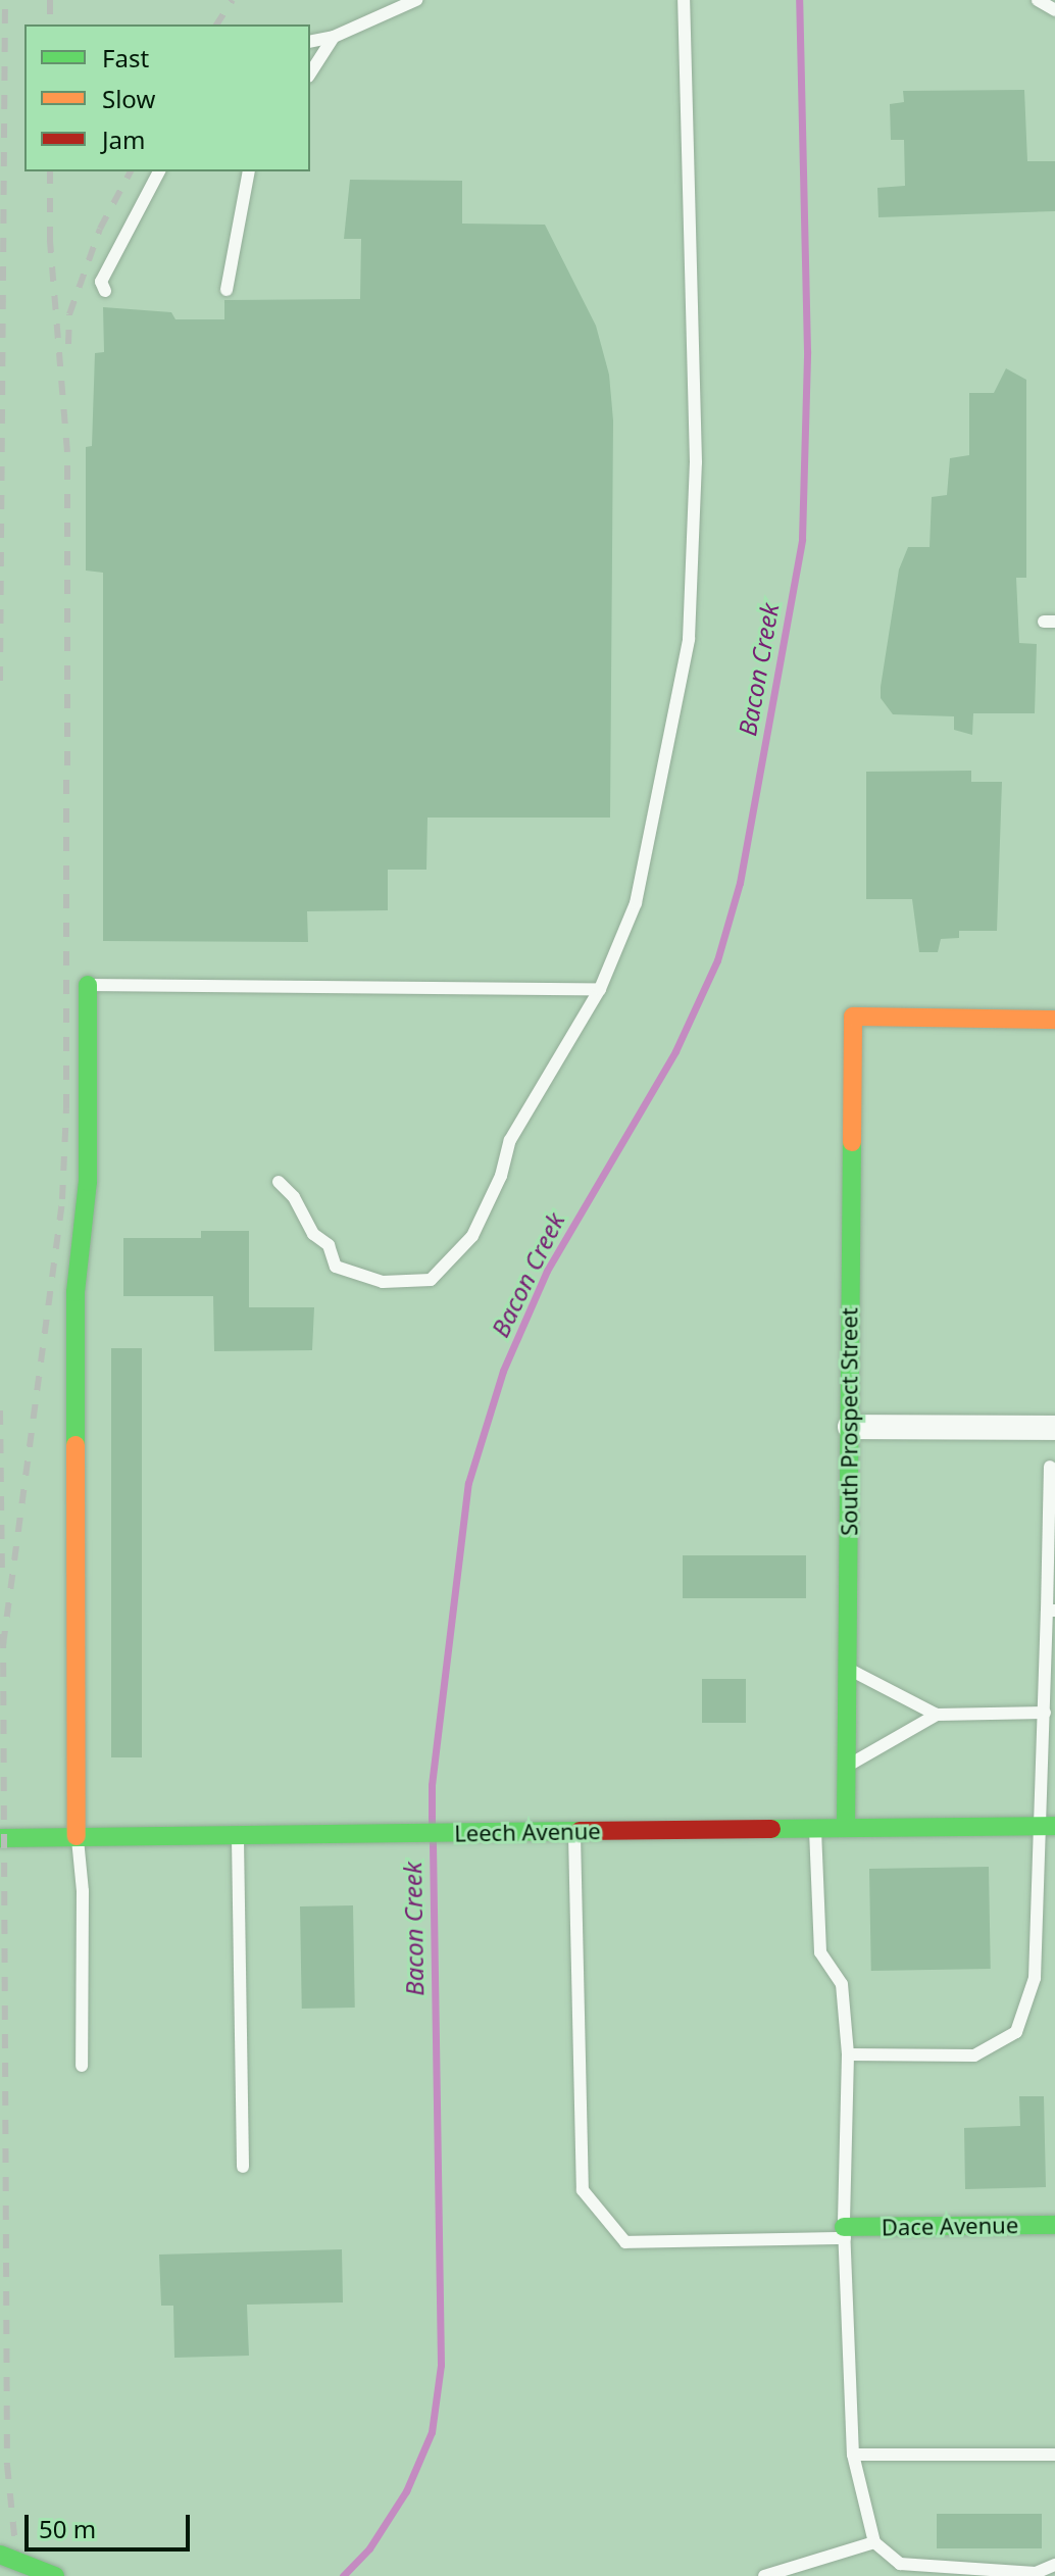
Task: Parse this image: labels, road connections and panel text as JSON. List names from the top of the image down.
{
  "streets": {
    "street": ["South Prospect Street", "Leech Avenue", "Dace Avenue"]
  },
  "crossings": [
    ["South Prospect Street", "Leech Avenue"]
  ],
  "water": ["Bacon Creek"],
  "legend": ["Fast", "Slow", "Jam"],
  "scale_bar": "50 m"
}
